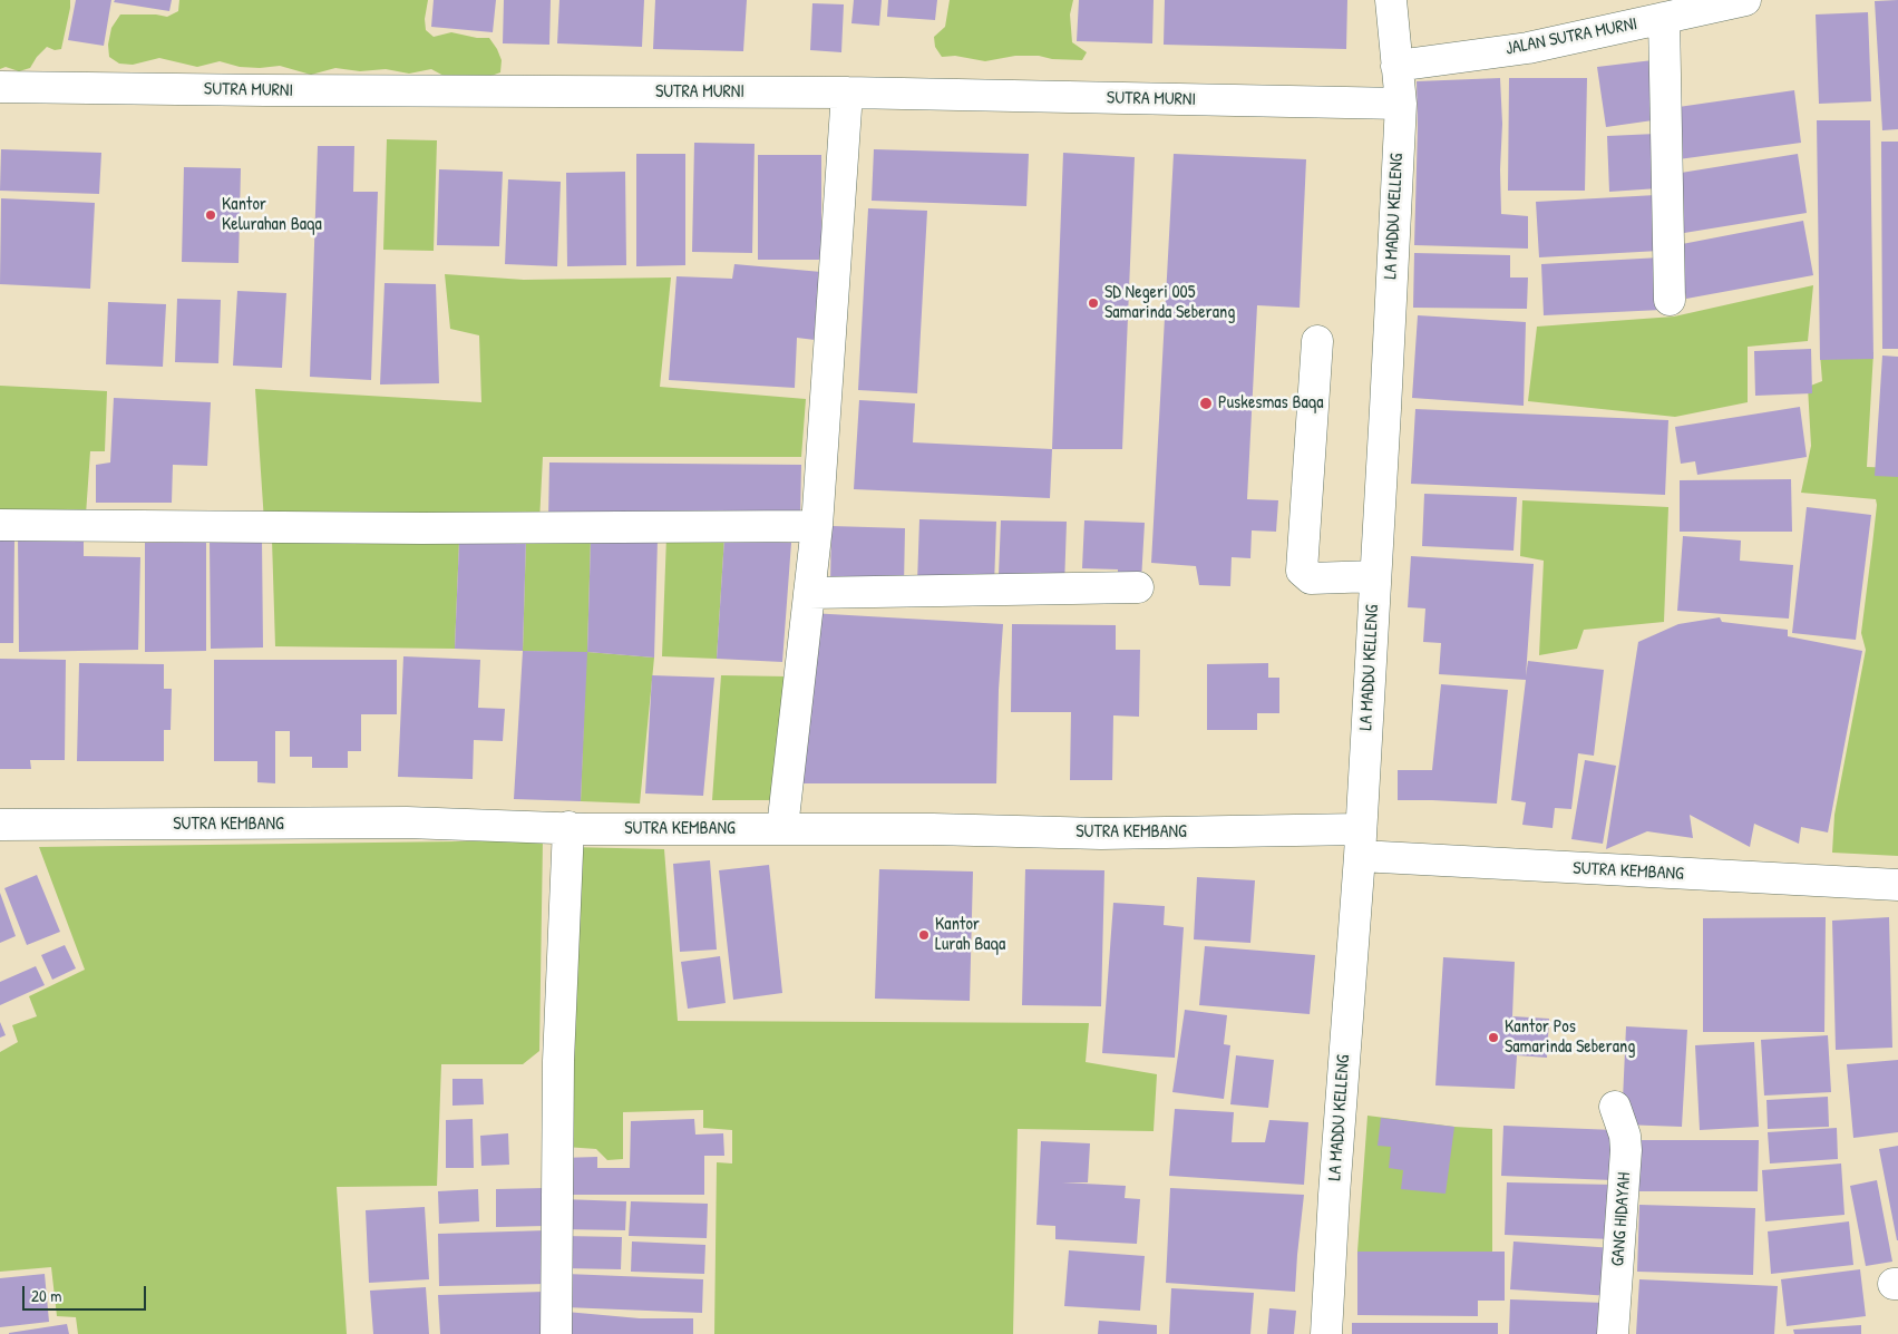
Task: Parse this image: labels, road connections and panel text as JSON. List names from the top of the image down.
{
  "streets": {
    "street": [
      "JALAN SUTRA MURNI",
      "SUTRA MURNI",
      "LA MADDU KELLENG",
      "SUTRA KEMBANG",
      "GANG HIDAYAH"
    ]
  },
  "crossings": [
    ["JALAN SUTRA MURNI", "LA MADDU KELLENG"],
    ["SUTRA MURNI", "LA MADDU KELLENG"],
    ["LA MADDU KELLENG", "SUTRA KEMBANG"]
  ],
  "places": [
    "Kantor Kelurahan Baqa",
    "SD Negeri 005 Samarinda Seberang",
    "Puskesmas Baqa",
    "Kantor Lurah Baqa",
    "Kantor Pos Samarinda Seberang"
  ],
  "scale_bar": "20 m"
}
